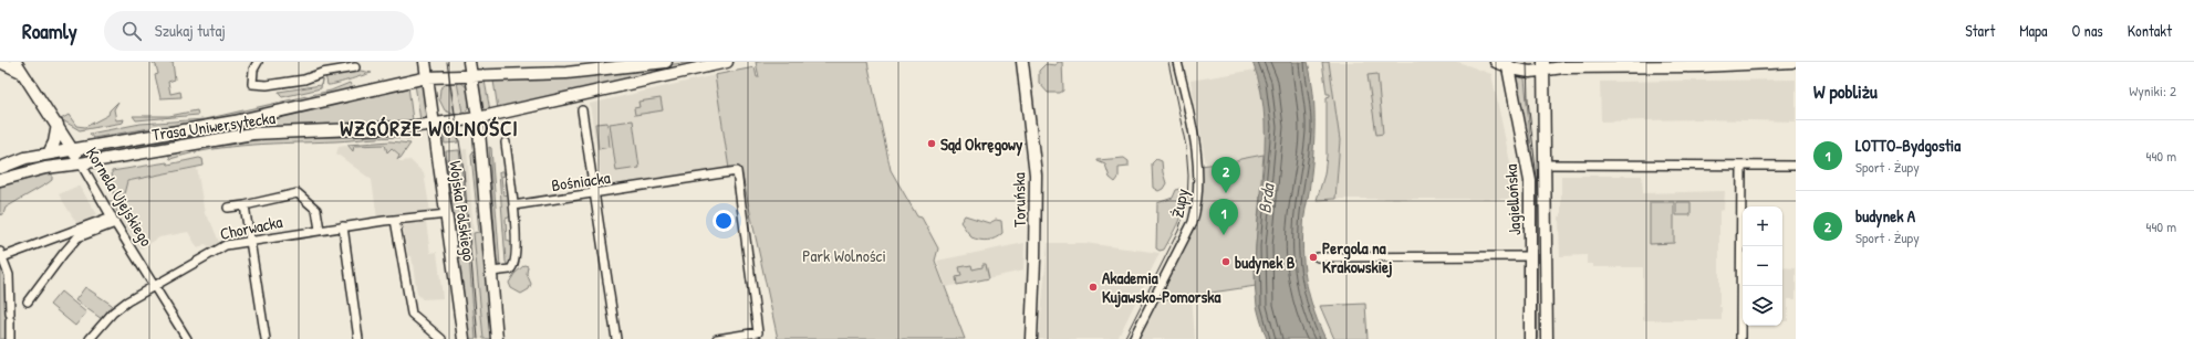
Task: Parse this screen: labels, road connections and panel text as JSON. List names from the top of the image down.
{
  "streets": {
    "main road": [
      "Trasa Uniwersytecka",
      "Kornela Ujejskiego",
      "Toruńska",
      "Jagiellońska",
      "Wojska Polskiego"
    ],
    "street": ["Bośniacka", "Żupy", "Chorwacka"]
  },
  "crossings": [
    ["Trasa Uniwersytecka", "Kornela Ujejskiego"],
    ["Trasa Uniwersytecka", "Wojska Polskiego"],
    ["Kornela Ujejskiego", "Chorwacka"],
    ["Wojska Polskiego", "Chorwacka"]
  ],
  "districts": ["WZGÓRZE WOLNOŚCI"],
  "water": ["Brda"],
  "parks": ["Park Wolności"],
  "places": [
    "Sąd Okręgowy",
    "Pergola na Krakowskiej",
    "budynek B",
    "Akademia Kujawsko-Pomorska"
  ],
  "page": {
    "header": "Roamly",
    "search": "Szukaj tutaj",
    "nav": [
      "Start",
      "Mapa",
      "O nas",
      "Kontakt"
    ],
    "heading": ["W pobliżu", "Wyniki: 2"],
    "list": [
      {
        "mark": "1",
        "name": "LOTTO-Bydgostia",
        "note": "Sport · Żupy",
        "value": "440 m"
      },
      {
        "mark": "2",
        "name": "budynek A",
        "note": "Sport · Żupy",
        "value": "440 m"
      }
    ],
    "pins": ["2", "1"],
    "map_buttons": ["+", "−"]
  }
}
